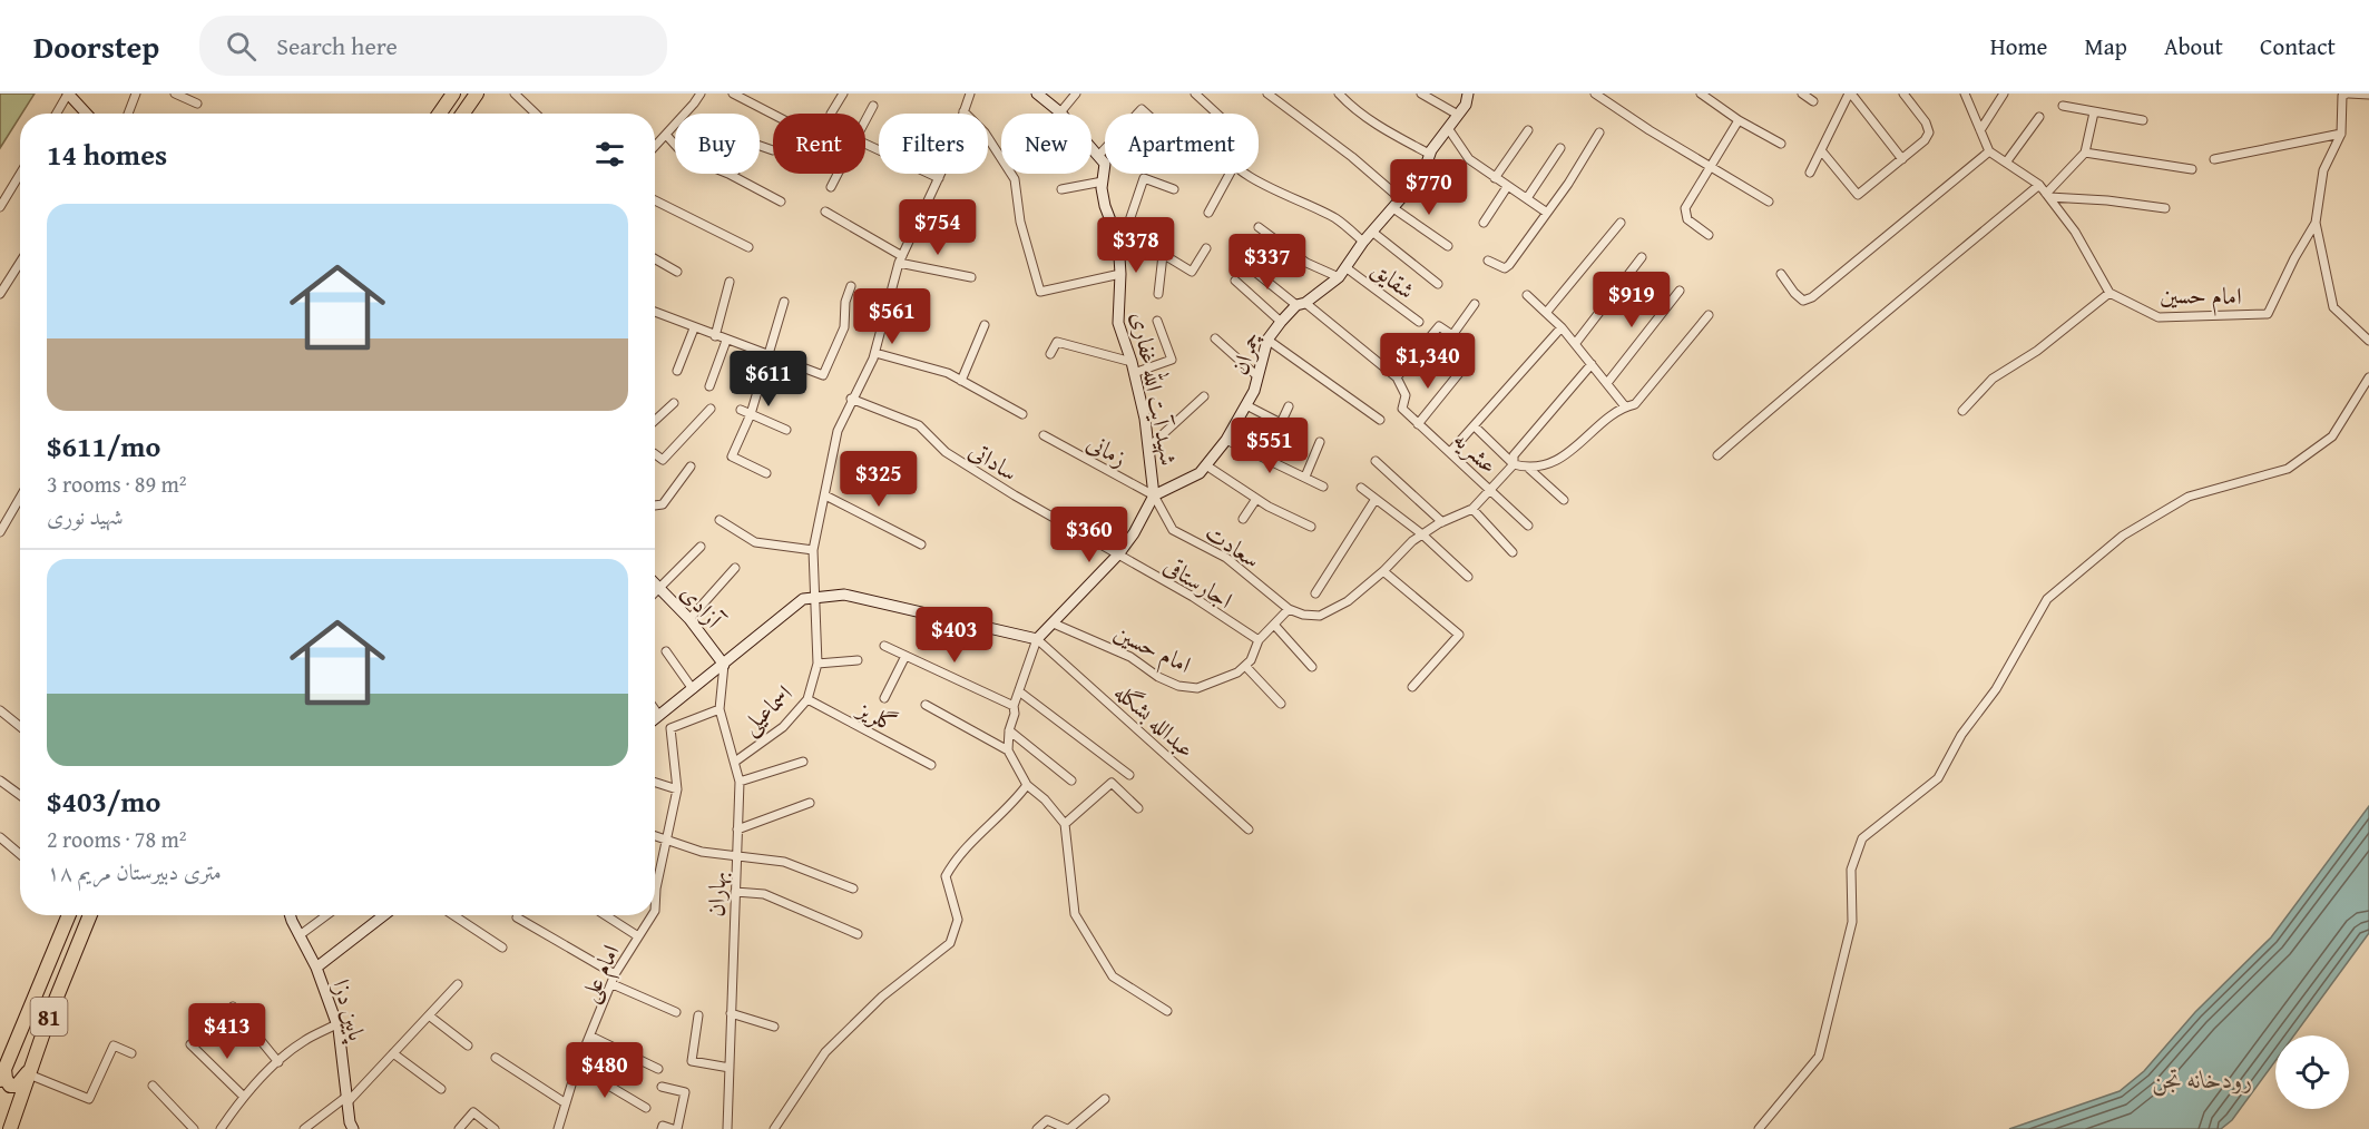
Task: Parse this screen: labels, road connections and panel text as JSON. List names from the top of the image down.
{
  "streets": {
    "highway": ["81"],
    "street": [
      "شقایق",
      "امام حسین",
      "چمران",
      "شهید آیت الله غفاری",
      "زمانی",
      "عشریه",
      "ساداتی",
      "سعادت",
      "اجارستاقی",
      "آزادی",
      "اسماعیلی",
      "گلریز",
      "عبدالله بشگله",
      "بهاران",
      "امام علی",
      "پایین دزا"
    ]
  },
  "crossings": [
    ["شقایق", "چمران"],
    ["امام حسین", "شهید آیت الله غفاری"],
    ["چمران", "شهید آیت الله غفاری"],
    ["چمران", "زمانی"],
    ["چمران", "سعادت"],
    ["شهید آیت الله غفاری", "زمانی"],
    ["شهید آیت الله غفاری", "ساداتی"],
    ["شهید آیت الله غفاری", "سعادت"],
    ["شهید آیت الله غفاری", "اجارستاقی"],
    ["شهید آیت الله غفاری", "عبدالله بشگله"],
    ["زمانی", "سعادت"],
    ["ساداتی", "اجارستاقی"],
    ["ساداتی", "اسماعیلی"],
    ["آزادی", "بهاران"],
    ["اسماعیلی", "گلریز"],
    ["اسماعیلی", "بهاران"],
    ["بهاران", "امام علی"]
  ],
  "water": ["رودخانه تجن"],
  "page": {
    "header": "Doorstep",
    "search": "Search here",
    "nav": [
      "Home",
      "Map",
      "About",
      "Contact"
    ],
    "chip": [
      "Buy",
      "Rent",
      "Filters",
      "New",
      "Apartment"
    ],
    "heading": "14 homes",
    "price": [
      "$770",
      "$754",
      "$378",
      "$337",
      "$919",
      "$561",
      "$1,340",
      "$611",
      "$551",
      "$325",
      "$360",
      "$403",
      "$413",
      "$480"
    ],
    "list": [
      {
        "name": "$611/mo",
        "note": "3 rooms · 89 m² · شهید نوری"
      },
      {
        "name": "$403/mo",
        "note": "2 rooms · 78 m² · ۱۸ متری دبیرستان مریم"
      }
    ]
  }
}
